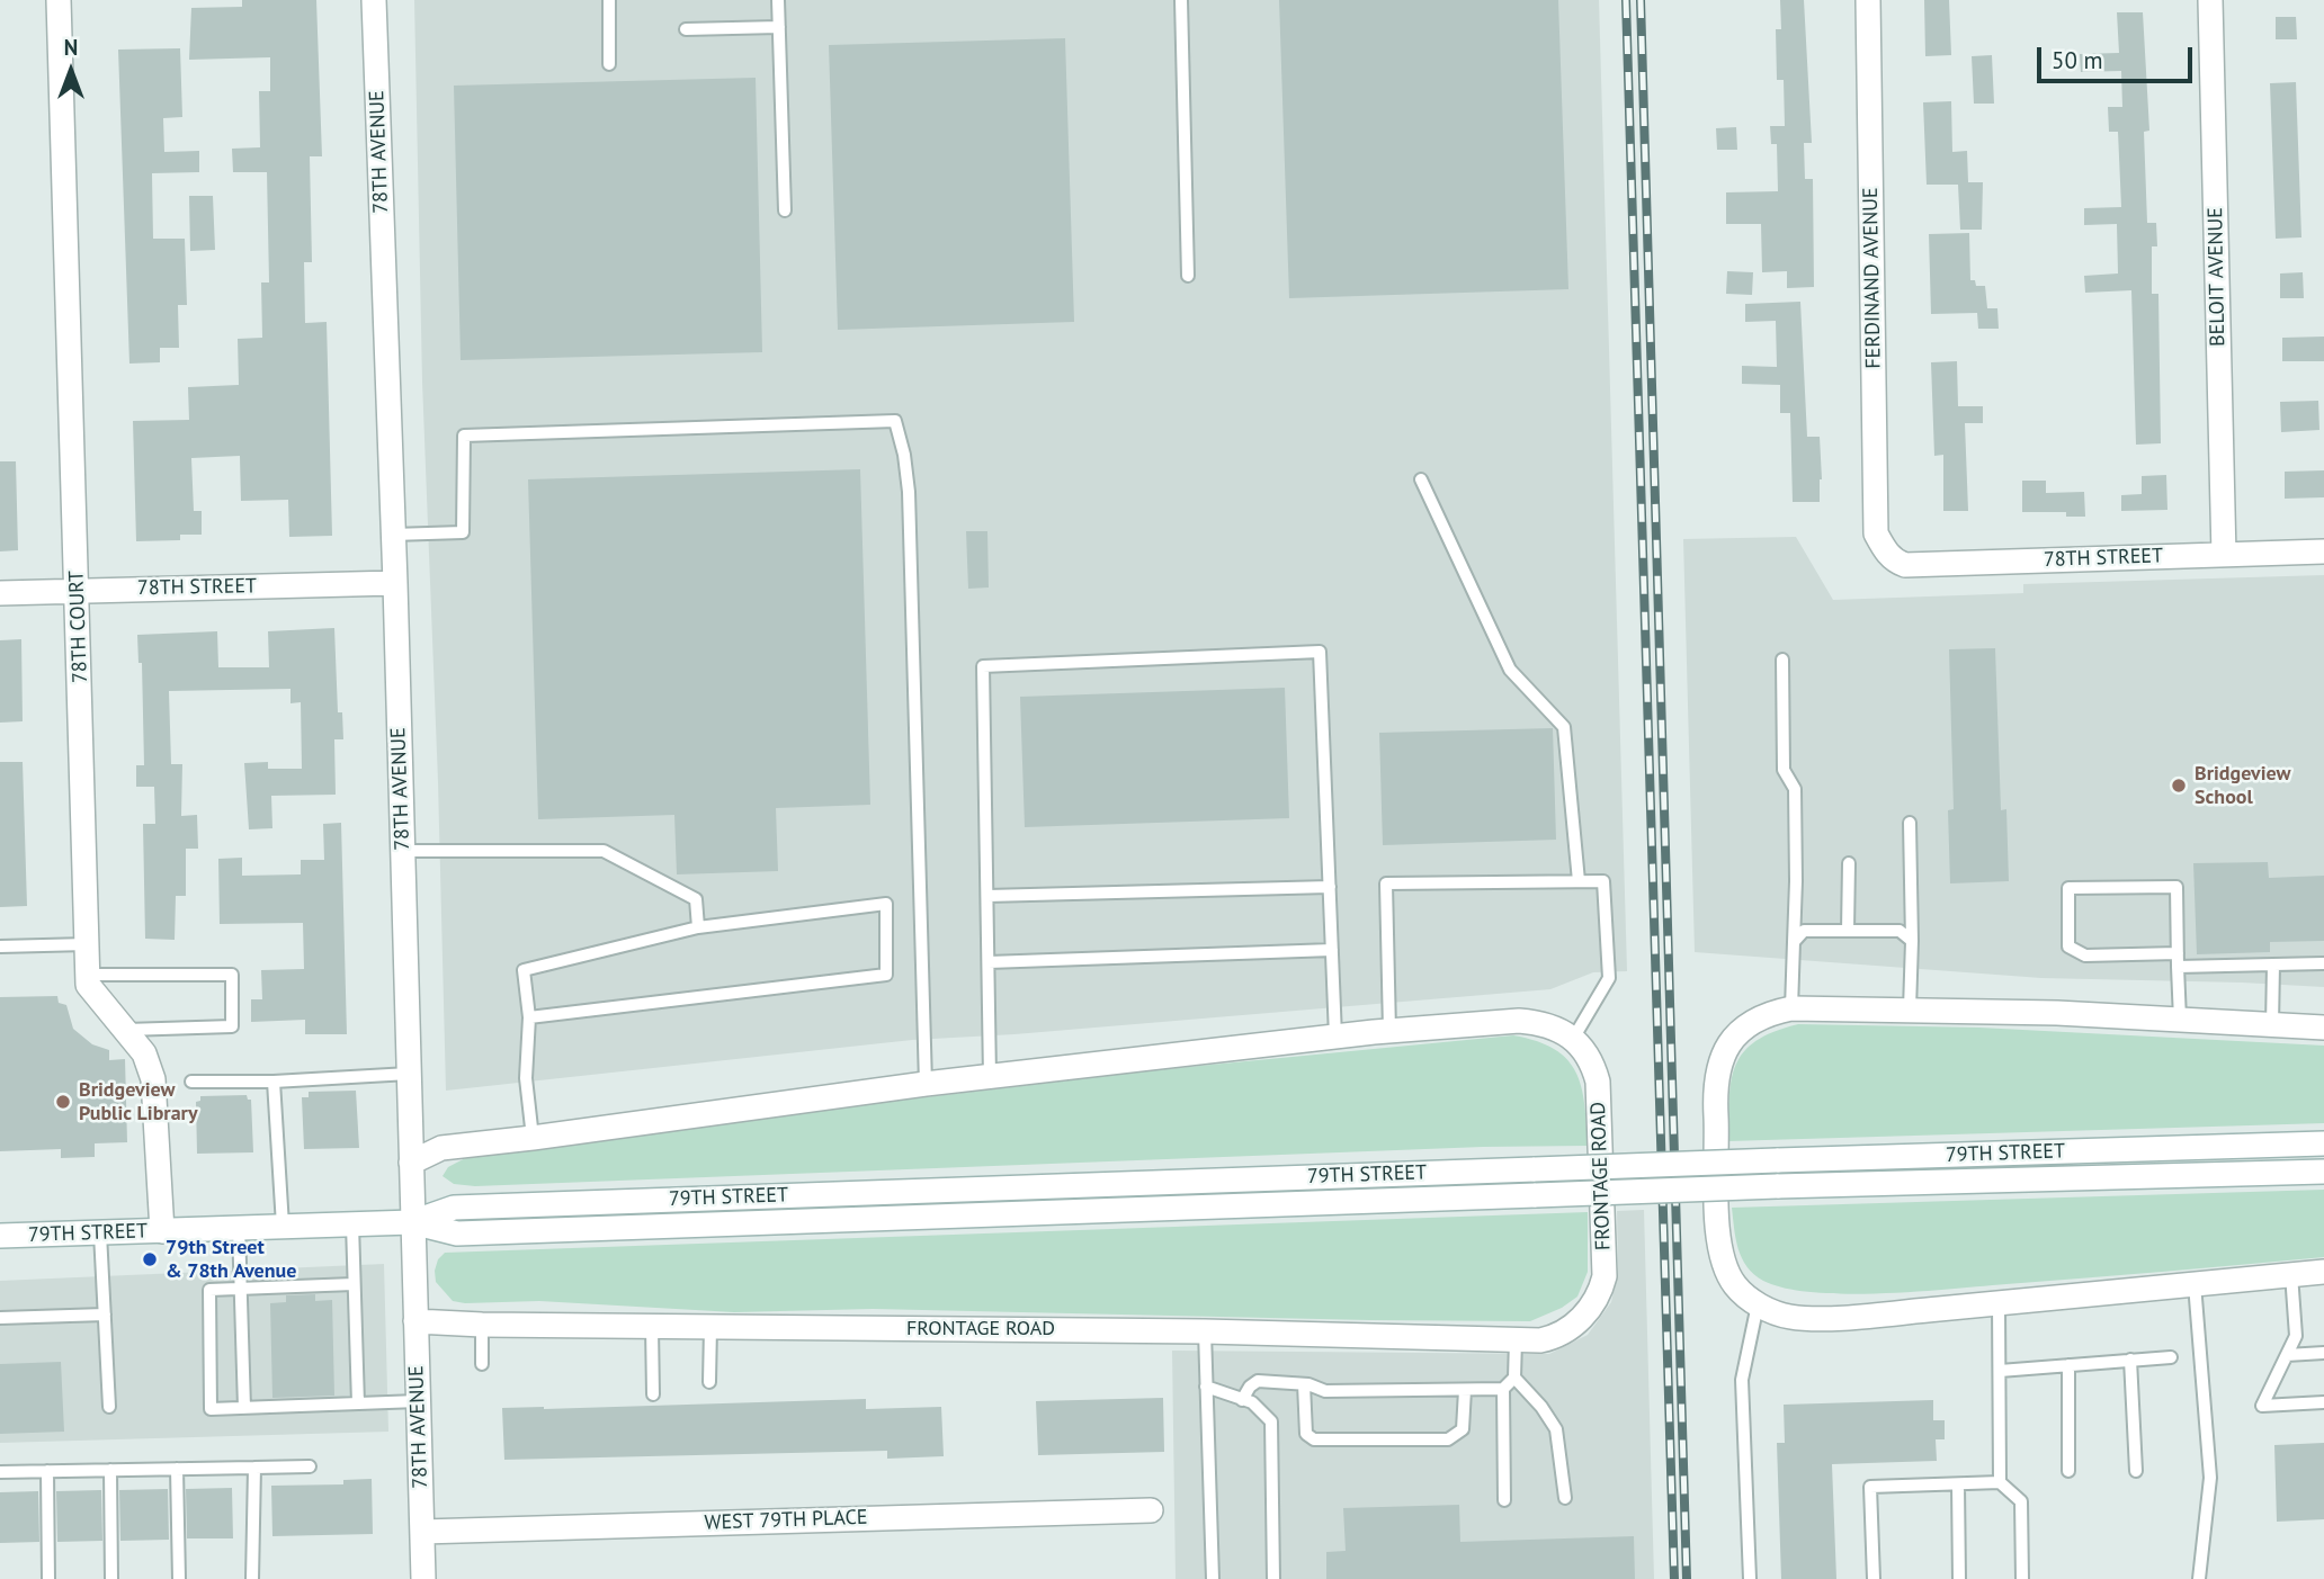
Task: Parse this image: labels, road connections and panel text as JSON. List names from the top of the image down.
{
  "streets": {
    "street": [
      "78TH AVENUE",
      "BELOIT AVENUE",
      "FERDINAND AVENUE",
      "78TH STREET",
      "78TH COURT",
      "79TH STREET",
      "FRONTAGE ROAD",
      "WEST 79TH PLACE"
    ]
  },
  "crossings": [
    ["78TH AVENUE", "78TH STREET"],
    ["78TH AVENUE", "79TH STREET"],
    ["78TH AVENUE", "FRONTAGE ROAD"],
    ["78TH AVENUE", "WEST 79TH PLACE"],
    ["BELOIT AVENUE", "78TH STREET"],
    ["FERDINAND AVENUE", "78TH STREET"],
    ["78TH STREET", "78TH COURT"]
  ],
  "places": ["Bridgeview School", "Bridgeview Public Library", "79th Street & 78th Avenue"],
  "scale_bar": "50 m",
  "north": "top"
}
